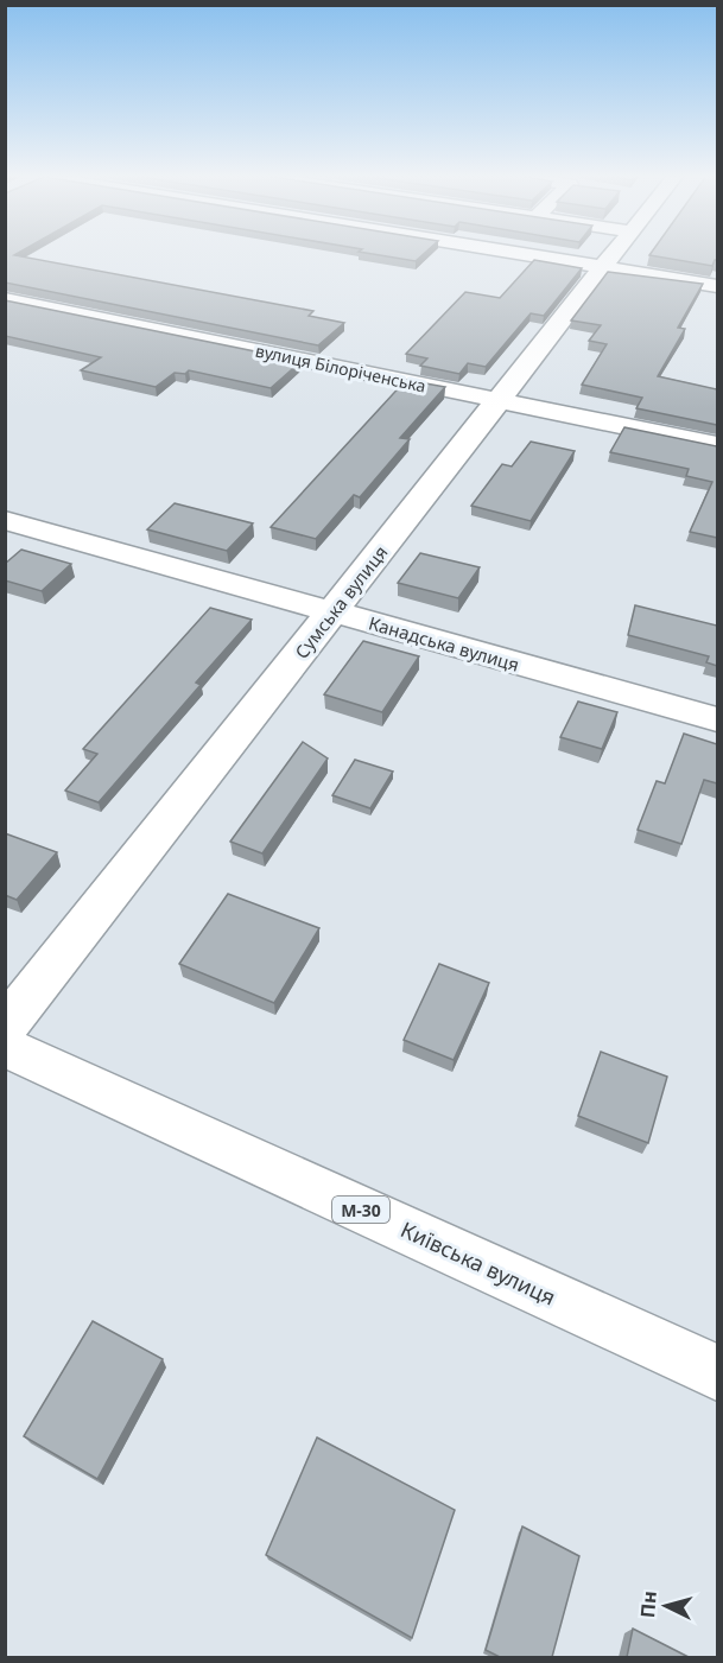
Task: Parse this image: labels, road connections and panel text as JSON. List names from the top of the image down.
{
  "streets": {
    "main road": [
      "вулиця Білоріченська",
      "Сумська вулиця",
      "Канадська вулиця",
      "М-30",
      "Київська вулиця"
    ]
  },
  "crossings": [
    ["вулиця Білоріченська", "Сумська вулиця"],
    ["Сумська вулиця", "Канадська вулиця"]
  ],
  "north": "left"
}
